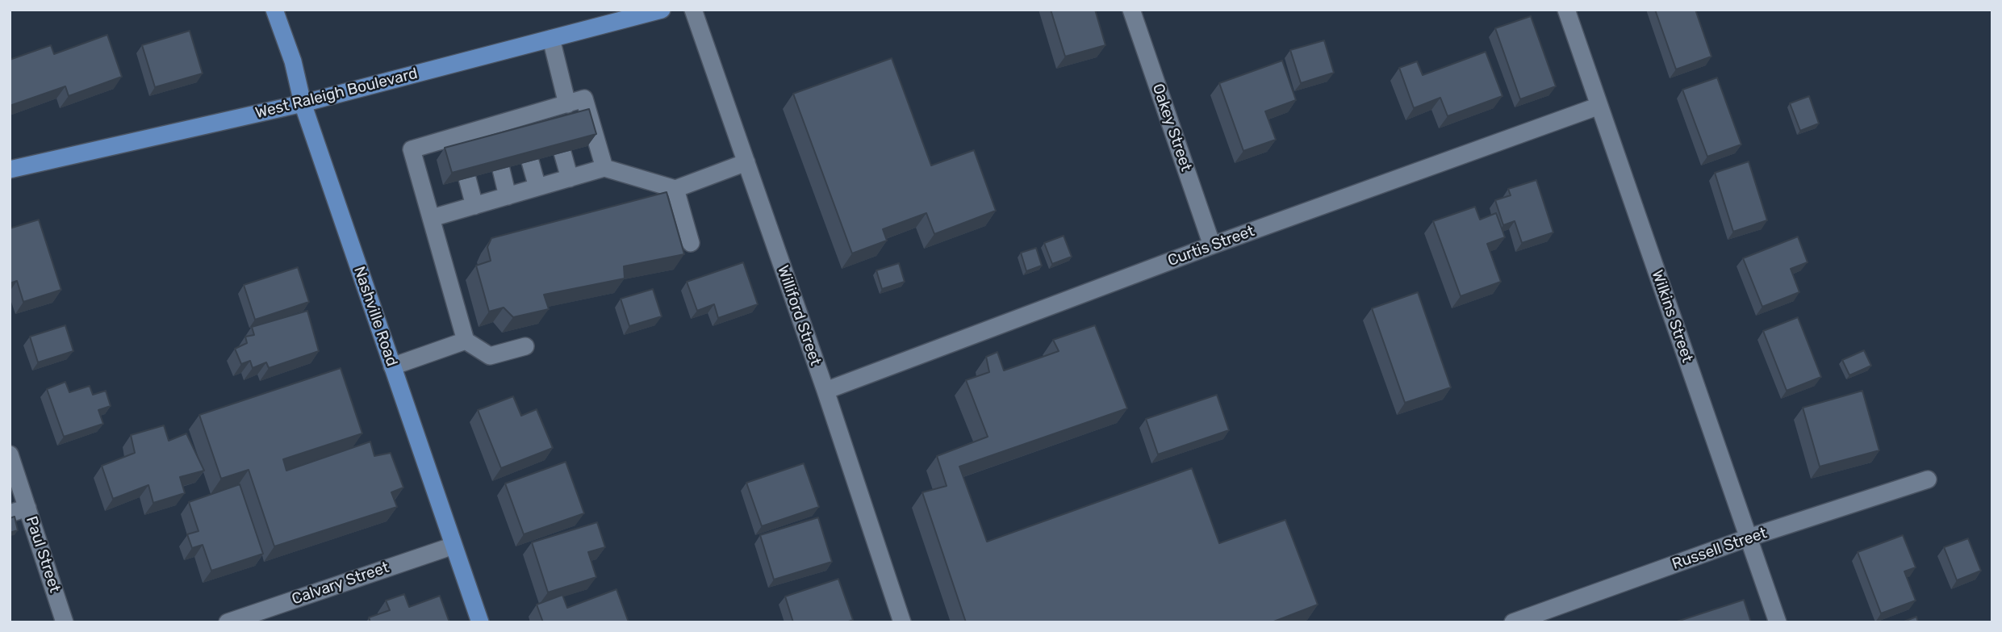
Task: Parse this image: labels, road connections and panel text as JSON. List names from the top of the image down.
{
  "streets": {
    "main road": ["West Raleigh Boulevard", "Nashville Road"],
    "street": [
      "Oakey Street",
      "Curtis Street",
      "Williford Street",
      "Wilkins Street",
      "Russell Street",
      "Paul Street",
      "Calvary Street"
    ]
  },
  "crossings": [
    ["West Raleigh Boulevard", "Nashville Road"],
    ["Oakey Street", "Curtis Street"],
    ["Curtis Street", "Williford Street"],
    ["Curtis Street", "Wilkins Street"],
    ["Nashville Road", "Calvary Street"],
    ["Wilkins Street", "Russell Street"]
  ]
}
